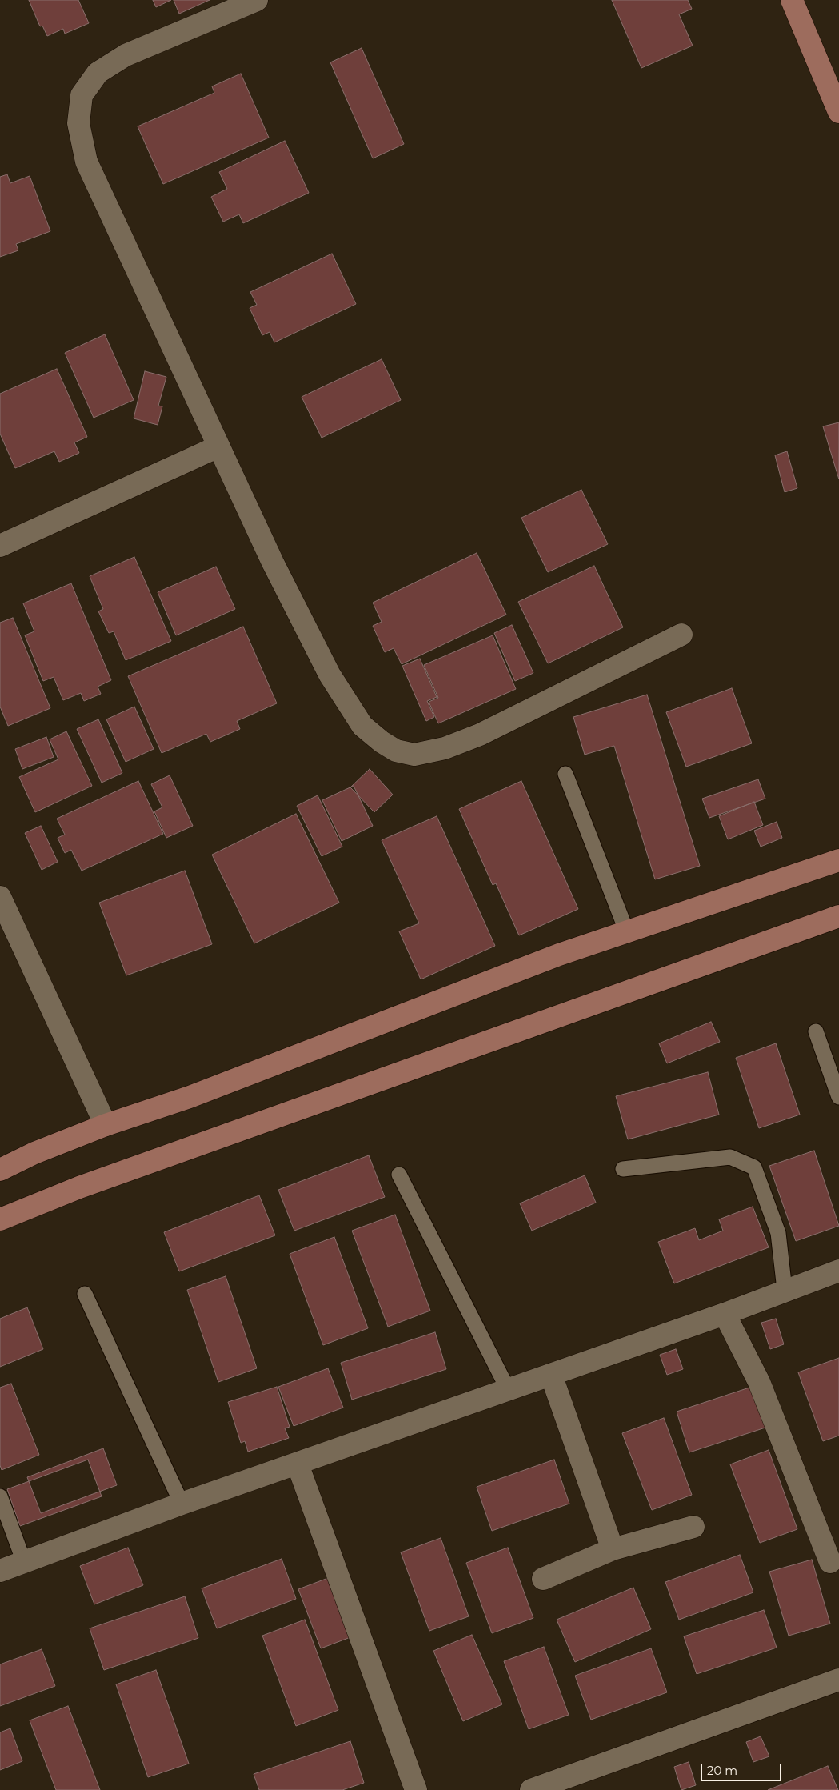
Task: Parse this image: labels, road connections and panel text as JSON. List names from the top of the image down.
{
  "scale_bar": "20 m"
}
